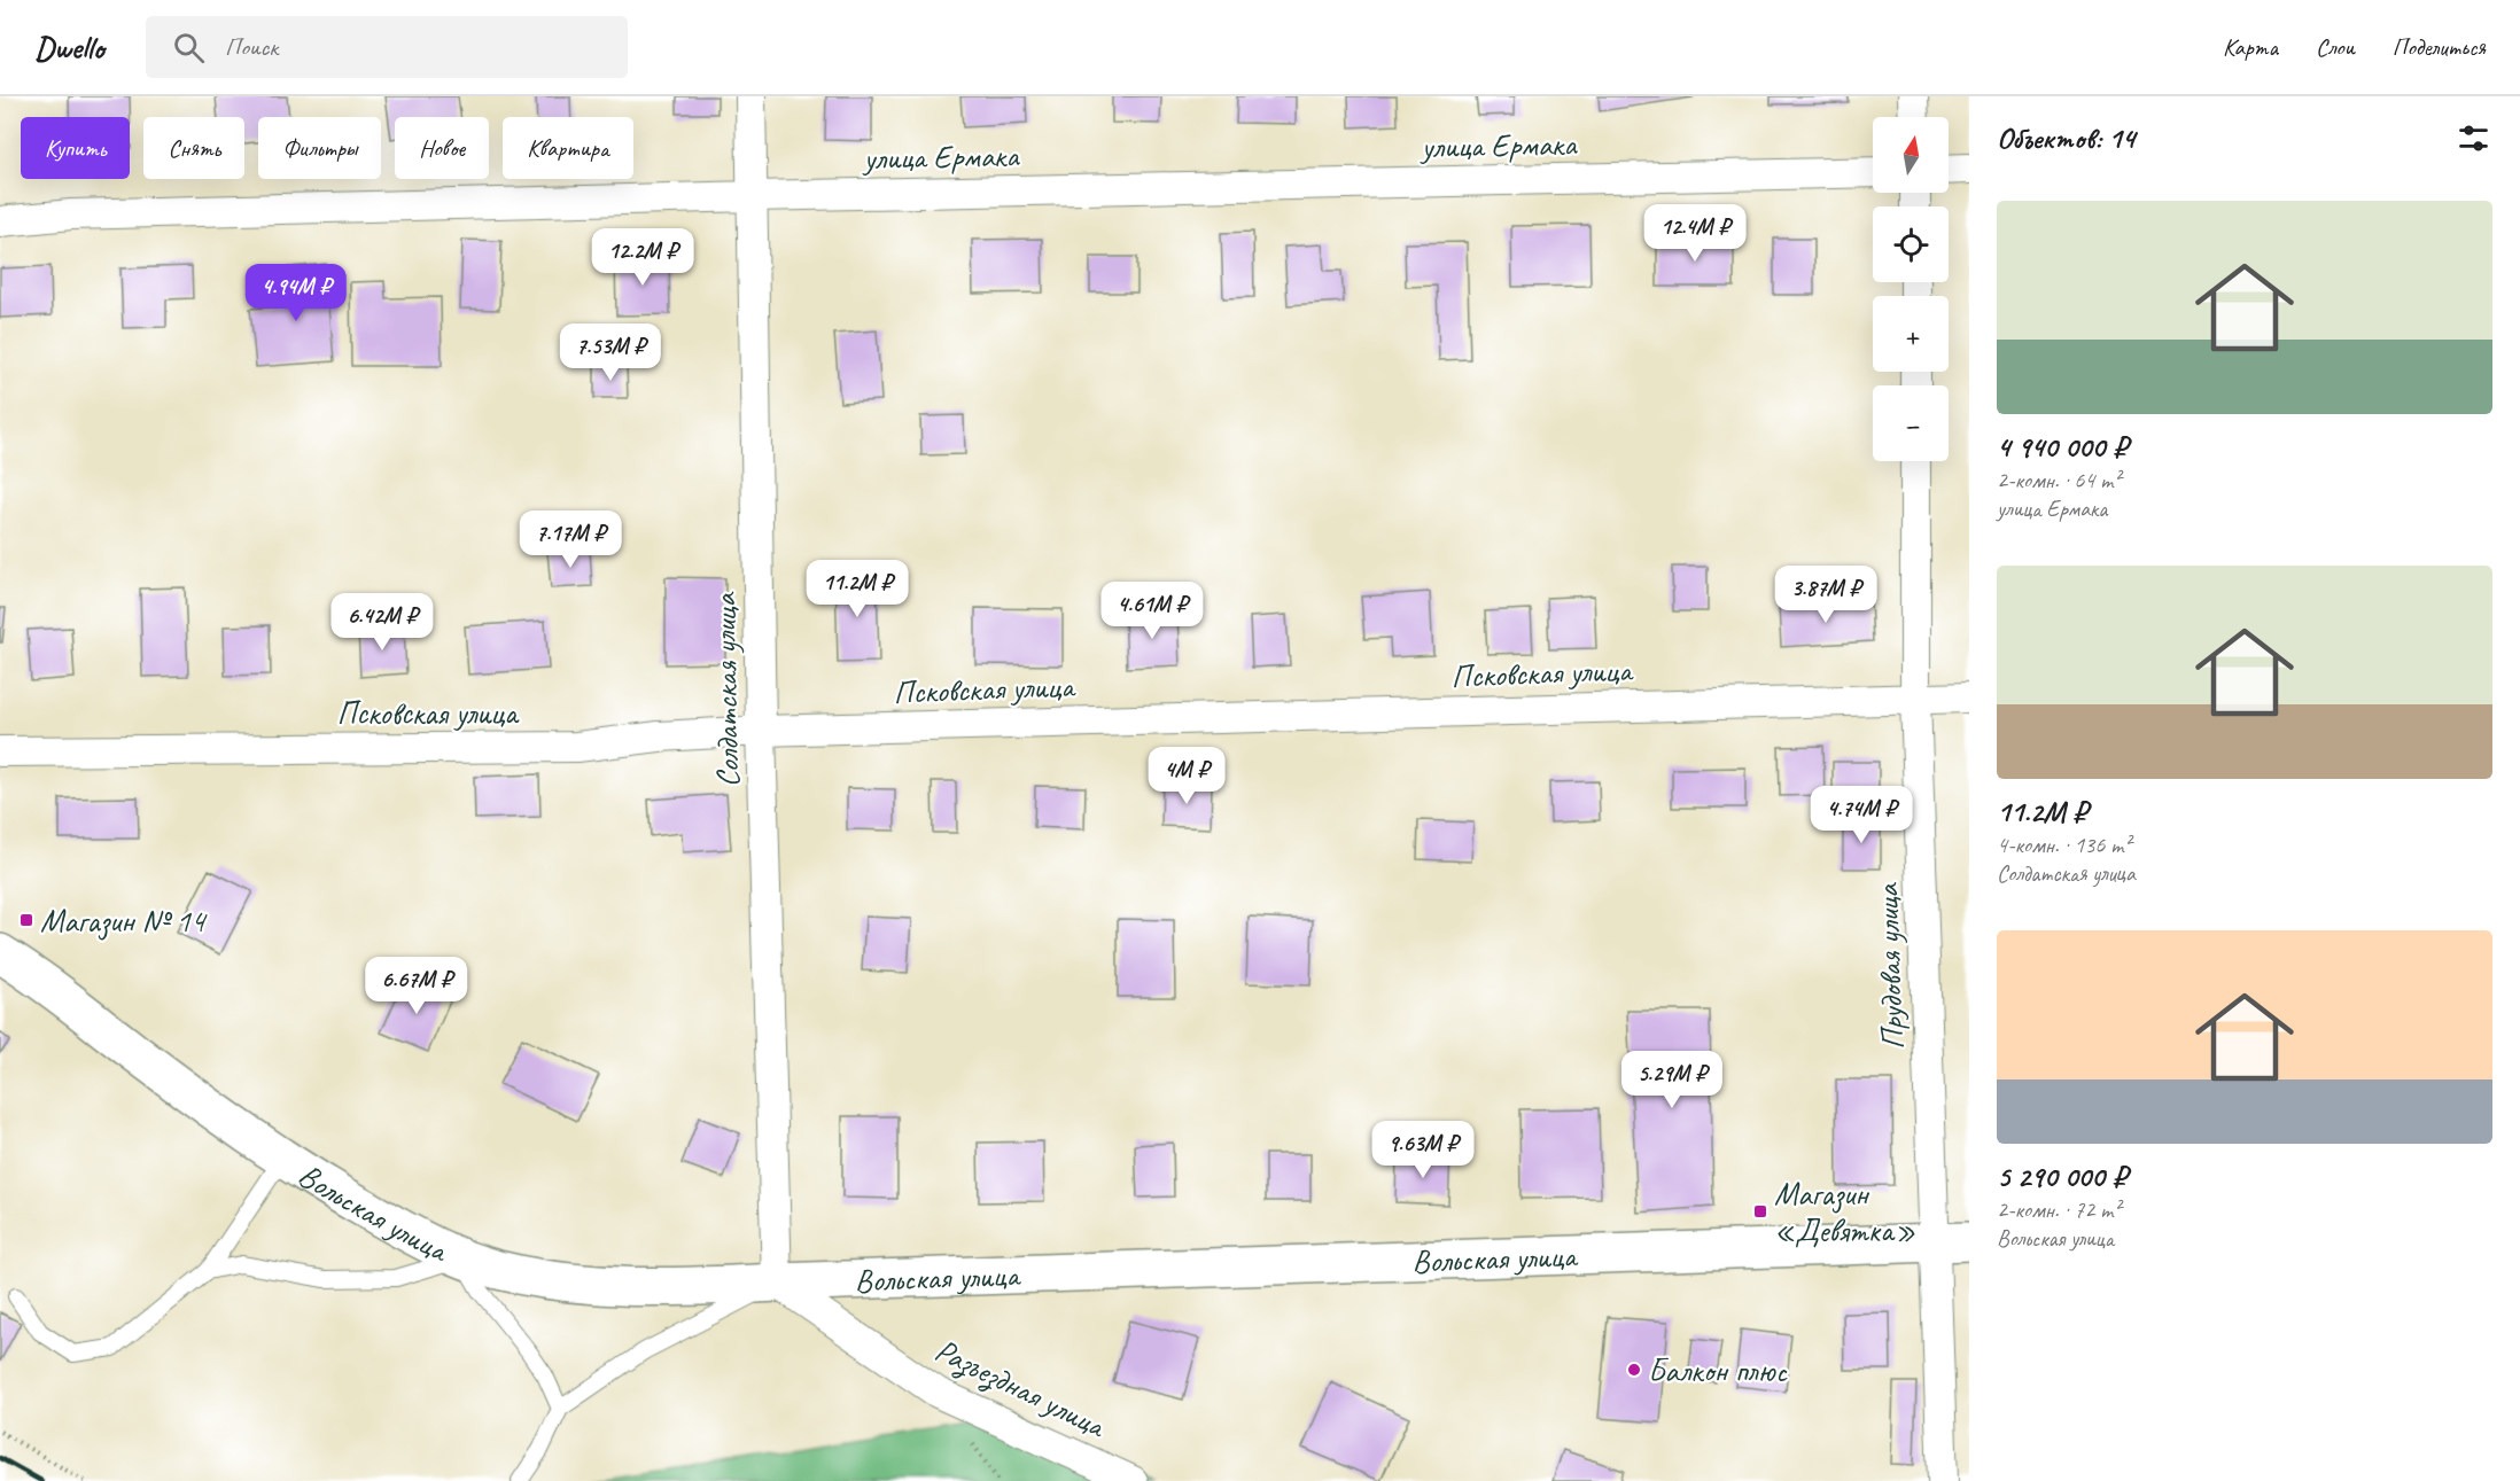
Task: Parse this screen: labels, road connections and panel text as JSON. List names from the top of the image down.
{
  "streets": {
    "street": [
      "улица Ермака",
      "Псковская улица",
      "Солдатская улица",
      "Прудовая улица",
      "Вольская улица",
      "Разъездная улица"
    ]
  },
  "crossings": [
    ["улица Ермака", "Солдатская улица"],
    ["Псковская улица", "Солдатская улица"],
    ["Псковская улица", "Прудовая улица"],
    ["Солдатская улица", "Вольская улица"],
    ["Солдатская улица", "Разъездная улица"],
    ["Прудовая улица", "Вольская улица"],
    ["Вольская улица", "Разъездная улица"]
  ],
  "places": {
    "transit": ["Магазин № 14", "Магазин «Девятка»"],
    "other": ["Балкон плюс"]
  },
  "north": "top",
  "page": {
    "header": "Dwello",
    "search": "Поиск",
    "nav": ["Карта", "Слои", "Поделиться"],
    "heading": "Объектов: 14",
    "map_buttons": ["+", "−"],
    "chip": [
      "Купить",
      "Снять",
      "Фильтры",
      "Новое",
      "Квартира"
    ],
    "list": [
      {
        "name": "4 940 000 ₽",
        "note": "2-комн. · 64 m² · улица Ермака"
      },
      {
        "name": "11.2M ₽",
        "note": "4-комн. · 136 m² · Солдатская улица"
      },
      {
        "name": "5 290 000 ₽",
        "note": "2-комн. · 72 m² · Вольская улица"
      }
    ],
    "price": [
      "12.4M ₽",
      "12.2M ₽",
      "4.94M ₽",
      "7.53M ₽",
      "7.17M ₽",
      "11.2M ₽",
      "3.87M ₽",
      "4.61M ₽",
      "6.42M ₽",
      "4M ₽",
      "4.74M ₽",
      "6.67M ₽",
      "5.29M ₽",
      "9.63M ₽"
    ]
  }
}
